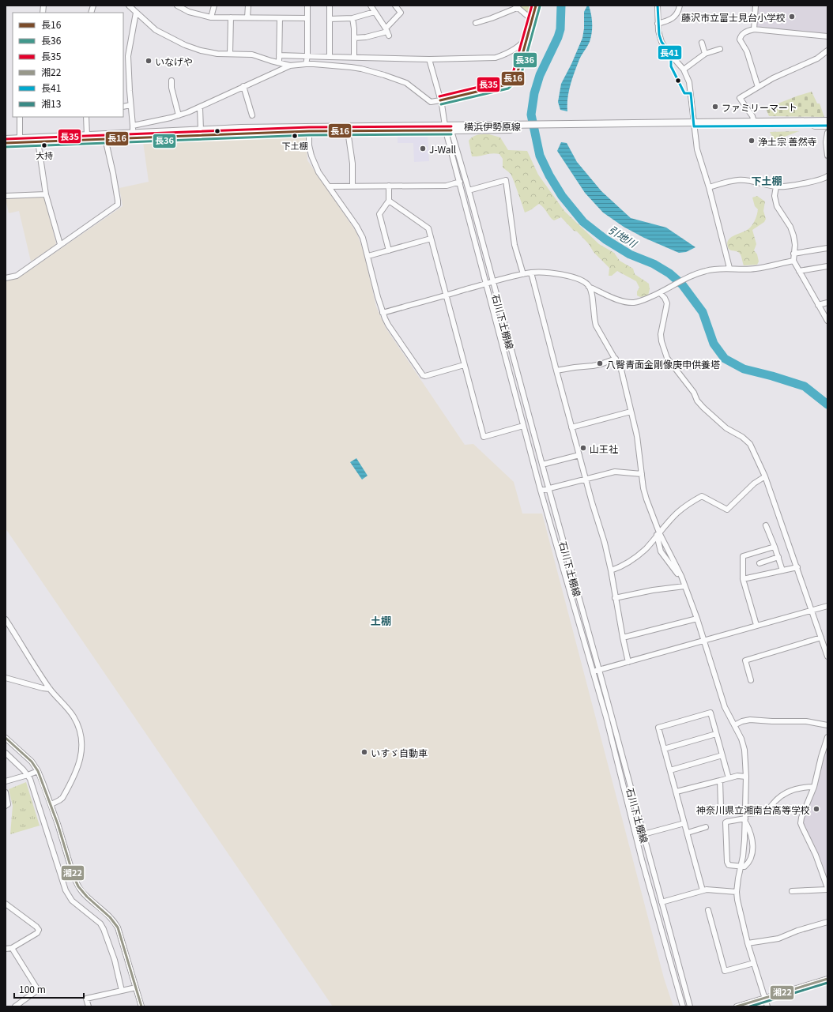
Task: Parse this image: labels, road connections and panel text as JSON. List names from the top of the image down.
{
  "streets": {
    "main road": ["横浜伊勢原線"],
    "street": ["石川下土棚線"]
  },
  "crossings": [
    ["横浜伊勢原線", "石川下土棚線"]
  ],
  "districts": ["下土棚", "土棚"],
  "water": ["引地川"],
  "places": [
    "藤沢市立富士見台小学校",
    "いなげや",
    "ファミリーマート",
    "下土棚",
    "浄土宗 善然寺",
    "大持",
    "J-Wall",
    "八臀青面金剛像庚申供養塔",
    "山王社",
    "いすゞ自動車",
    "神奈川県立湘南台高等学校"
  ],
  "lines": [
    "transit line 長16",
    "transit line 長35",
    "transit line 長41",
    "transit line 長36",
    "transit line 湘22",
    "transit line 湘13"
  ],
  "legend": [
    "長16",
    "長36",
    "長35",
    "湘22",
    "長41",
    "湘13"
  ],
  "scale_bar": "100 m"
}
